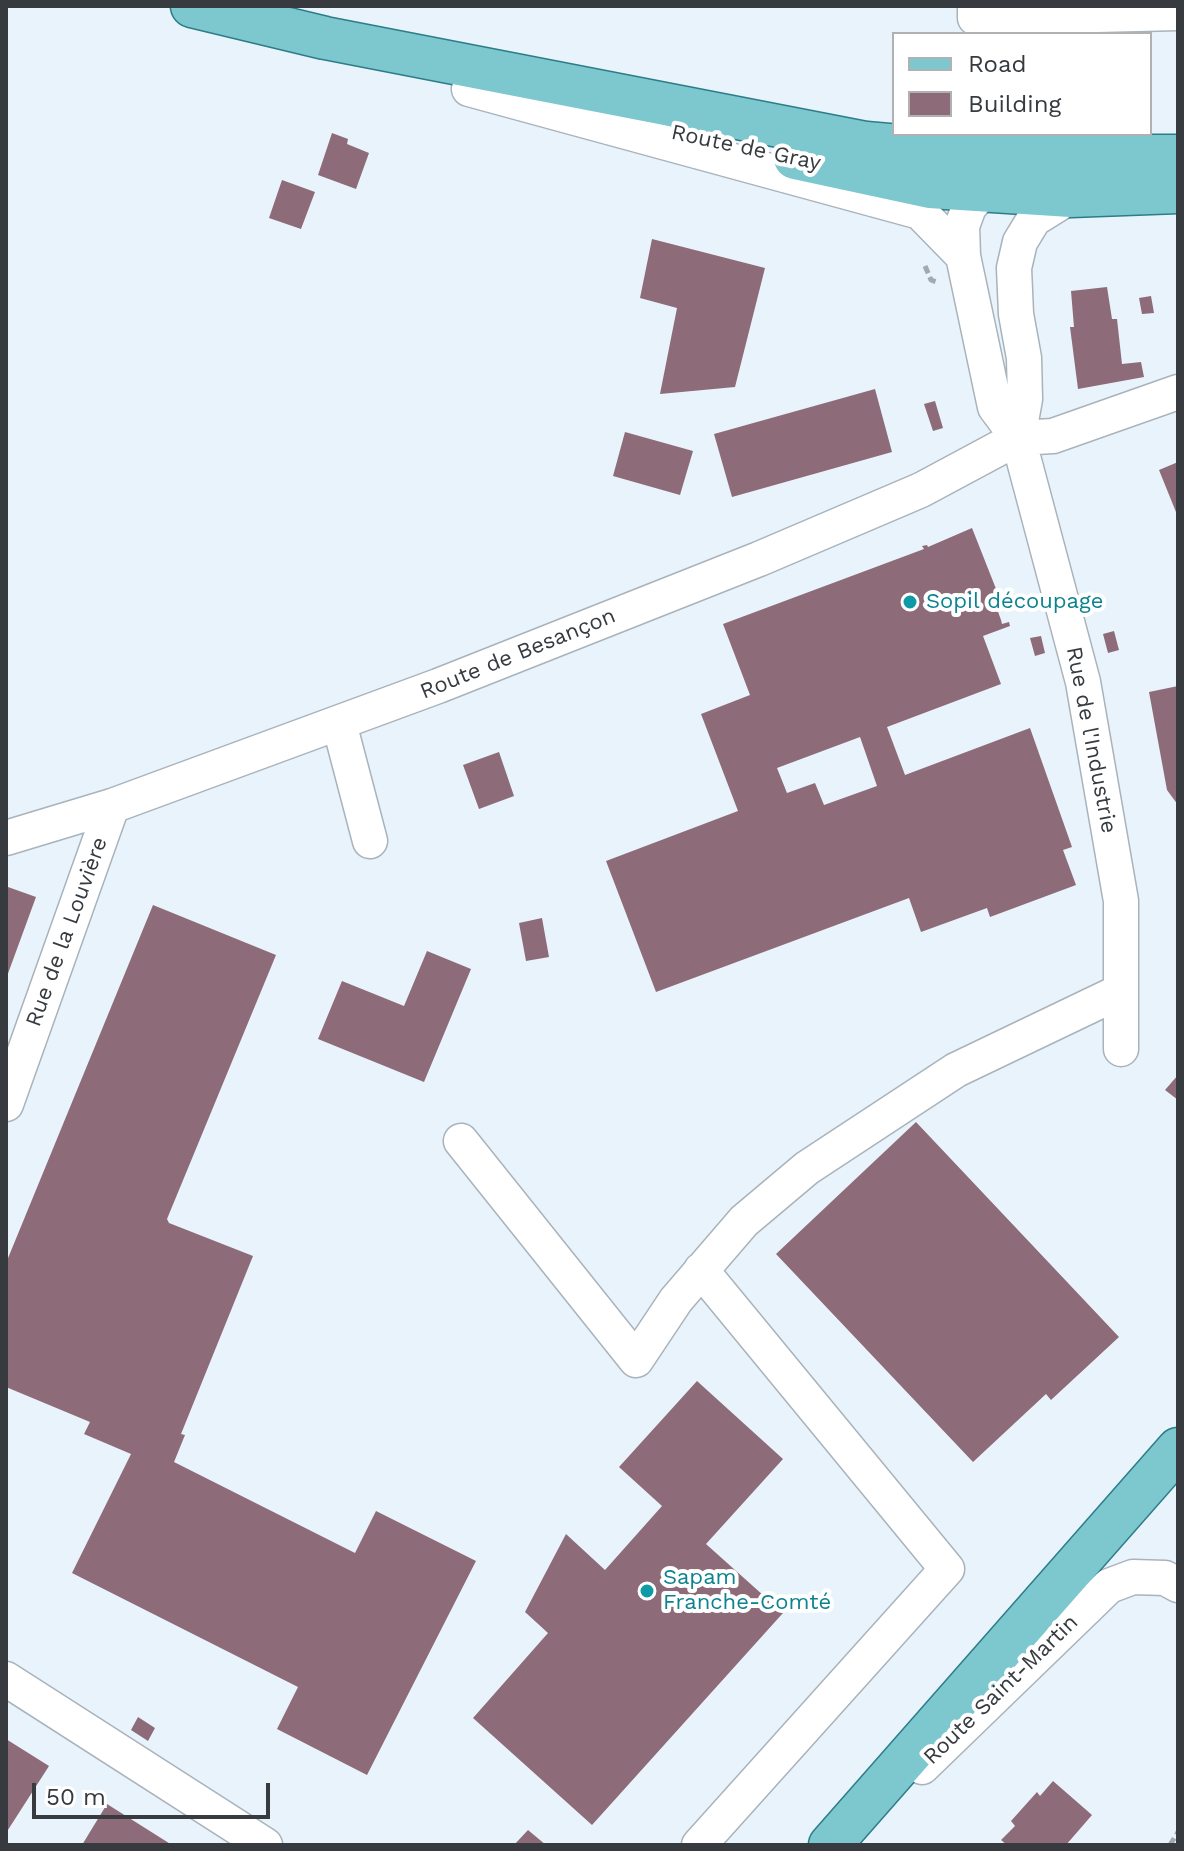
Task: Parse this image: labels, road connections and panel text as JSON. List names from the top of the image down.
{
  "streets": {
    "main road": ["Route de Gray"],
    "street": [
      "Route de Besançon",
      "Rue de l'Industrie",
      "Rue de la Louvière",
      "Route Saint-Martin"
    ]
  },
  "crossings": [
    ["Route de Besançon", "Rue de l'Industrie"],
    ["Route de Besançon", "Rue de la Louvière"]
  ],
  "places": ["Sopil découpage", "Sapam Franche-Comté"],
  "legend": ["Road", "Building"],
  "scale_bar": "50 m"
}
